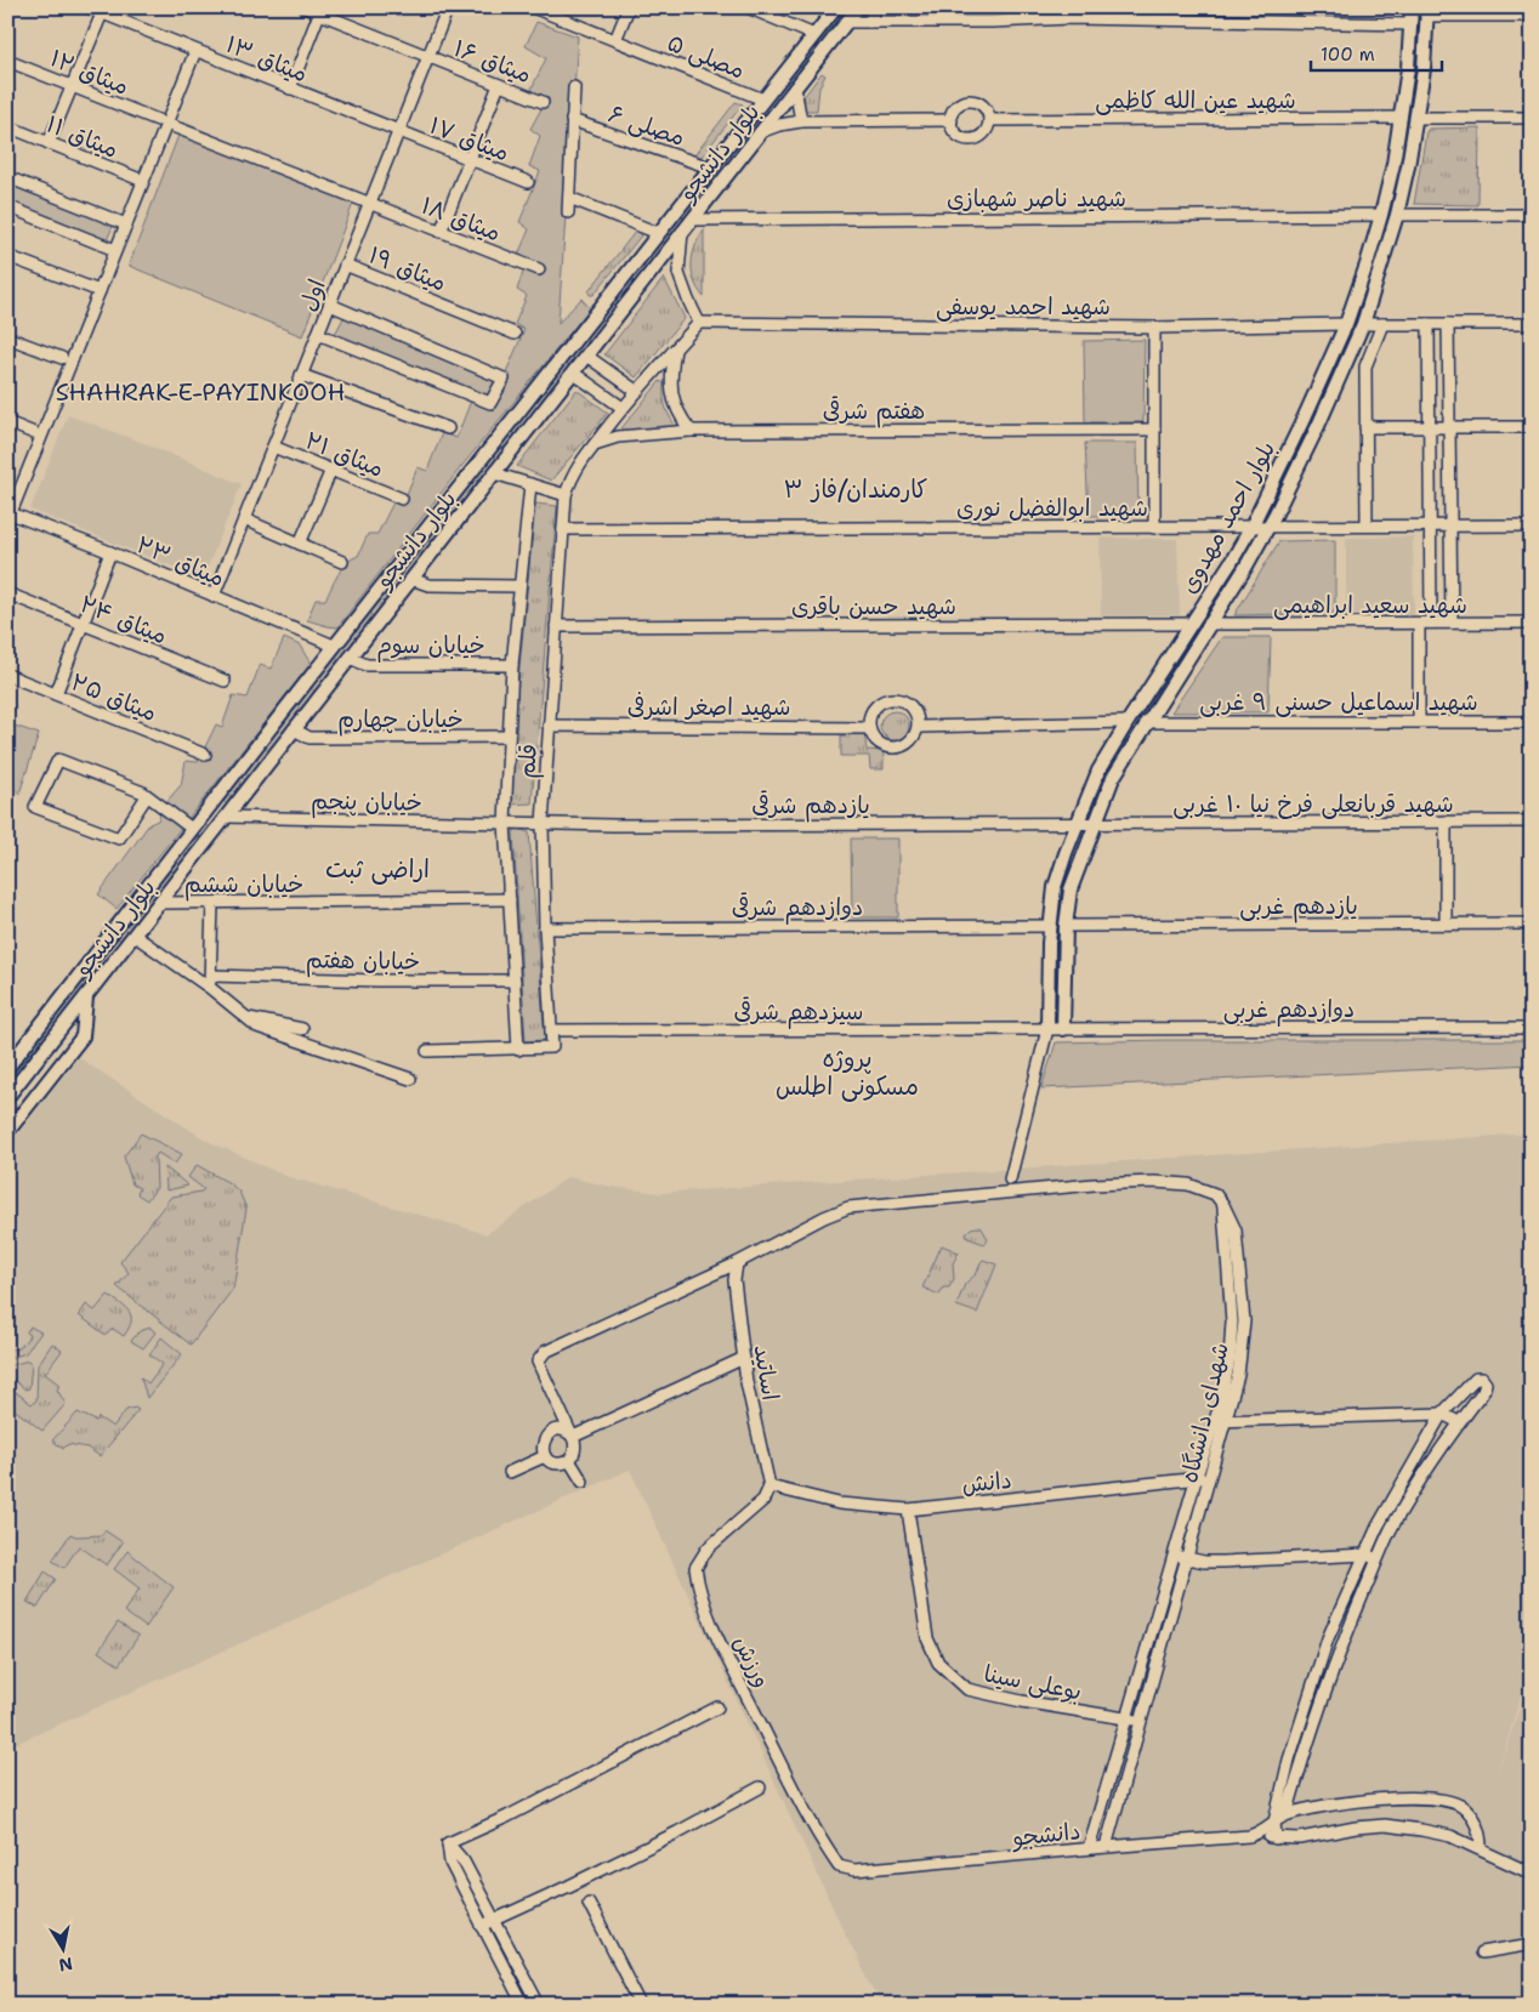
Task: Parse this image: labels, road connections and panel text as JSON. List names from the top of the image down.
{
  "streets": {
    "main road": ["بلوار دانشجو", "بلوار احمد مهدوی"],
    "street": [
      "مصلی ۵",
      "میثاق ۱۳",
      "میثاق ۱۶",
      "میثاق ۱۲",
      "شهید عین الله کاظمی",
      "مصلی ۶",
      "میثاق ۱۱",
      "میثاق ۱۷",
      "شهید ناصر شهبازی",
      "میثاق ۱۸",
      "میثاق ۱۹",
      "اول",
      "شهید احمد یوسفی",
      "هفتم شرقی",
      "میثاق ۲۱",
      "شهید ابوالفضل نوری",
      "میثاق ۲۳",
      "شهید سعید ابراهیمی",
      "شهید حسن باقری",
      "میثاق ۲۴",
      "خیابان سوم",
      "میثاق ۲۵",
      "شهید اسماعیل حسنی ۹ غربی",
      "شهید اصغر اشرفی",
      "خیابان چهارم",
      "قلم",
      "خیابان پنجم",
      "شهید قربانعلی فرخ نیا ۱۰ غربی",
      "یازدهم شرقی",
      "خیابان ششم",
      "یازدهم غربی",
      "دوازدهم شرقی",
      "خیابان هفتم",
      "دوازدهم غربی",
      "سیزدهم شرقی",
      "اساتید",
      "شهدای دانشگاه",
      "دانش",
      "ورزش",
      "بوعلی سینا",
      "دانشجو"
    ]
  },
  "crossings": [
    ["مصلی ۵", "بلوار دانشجو"],
    ["میثاق ۱۳", "میثاق ۱۷"],
    ["میثاق ۱۳", "اول"],
    ["میثاق ۱۶", "اول"],
    ["میثاق ۱۲", "میثاق ۱۸"],
    ["میثاق ۱۲", "اول"],
    ["شهید عین الله کاظمی", "بلوار احمد مهدوی"],
    ["مصلی ۶", "بلوار دانشجو"],
    ["میثاق ۱۷", "اول"],
    ["بلوار دانشجو", "شهید ناصر شهبازی"],
    ["بلوار دانشجو", "میثاق ۲۳"],
    ["بلوار دانشجو", "خیابان سوم"],
    ["بلوار دانشجو", "خیابان چهارم"],
    ["بلوار دانشجو", "خیابان پنجم"],
    ["بلوار دانشجو", "خیابان ششم"],
    ["شهید ناصر شهبازی", "بلوار احمد مهدوی"],
    ["میثاق ۱۸", "اول"],
    ["میثاق ۱۹", "اول"],
    ["اول", "میثاق ۲۱"],
    ["اول", "میثاق ۲۳"],
    ["شهید احمد یوسفی", "بلوار احمد مهدوی"],
    ["شهید احمد یوسفی", "قلم"],
    ["هفتم شرقی", "قلم"],
    ["شهید ابوالفضل نوری", "بلوار احمد مهدوی"],
    ["شهید ابوالفضل نوری", "قلم"],
    ["بلوار احمد مهدوی", "شهید سعید ابراهیمی"],
    ["بلوار احمد مهدوی", "شهید حسن باقری"],
    ["بلوار احمد مهدوی", "شهید اسماعیل حسنی ۹ غربی"],
    ["بلوار احمد مهدوی", "شهید قربانعلی فرخ نیا ۱۰ غربی"],
    ["بلوار احمد مهدوی", "یازدهم شرقی"],
    ["بلوار احمد مهدوی", "یازدهم غربی"],
    ["بلوار احمد مهدوی", "دوازدهم شرقی"],
    ["بلوار احمد مهدوی", "دوازدهم غربی"],
    ["بلوار احمد مهدوی", "سیزدهم شرقی"],
    ["شهید حسن باقری", "قلم"],
    ["شهید اصغر اشرفی", "قلم"],
    ["قلم", "خیابان پنجم"],
    ["قلم", "یازدهم شرقی"],
    ["قلم", "دوازدهم شرقی"],
    ["قلم", "سیزدهم شرقی"],
    ["خیابان پنجم", "یازدهم شرقی"],
    ["شهید قربانعلی فرخ نیا ۱۰ غربی", "یازدهم شرقی"],
    ["دوازدهم غربی", "سیزدهم شرقی"],
    ["اساتید", "شهدای دانشگاه"],
    ["اساتید", "دانش"],
    ["اساتید", "ورزش"],
    ["شهدای دانشگاه", "دانش"],
    ["شهدای دانشگاه", "بوعلی سینا"],
    ["شهدای دانشگاه", "دانشجو"],
    ["دانش", "ورزش"],
    ["دانش", "بوعلی سینا"],
    ["ورزش", "دانشجو"]
  ],
  "districts": [
    "SHAHRAK-E-PAYINKOOH",
    "کارمندان/فاز ۳",
    "اراضی ثبت",
    "پروژه مسکونی اطلس"
  ],
  "scale_bar": "100 m",
  "north": "bottom"
}
